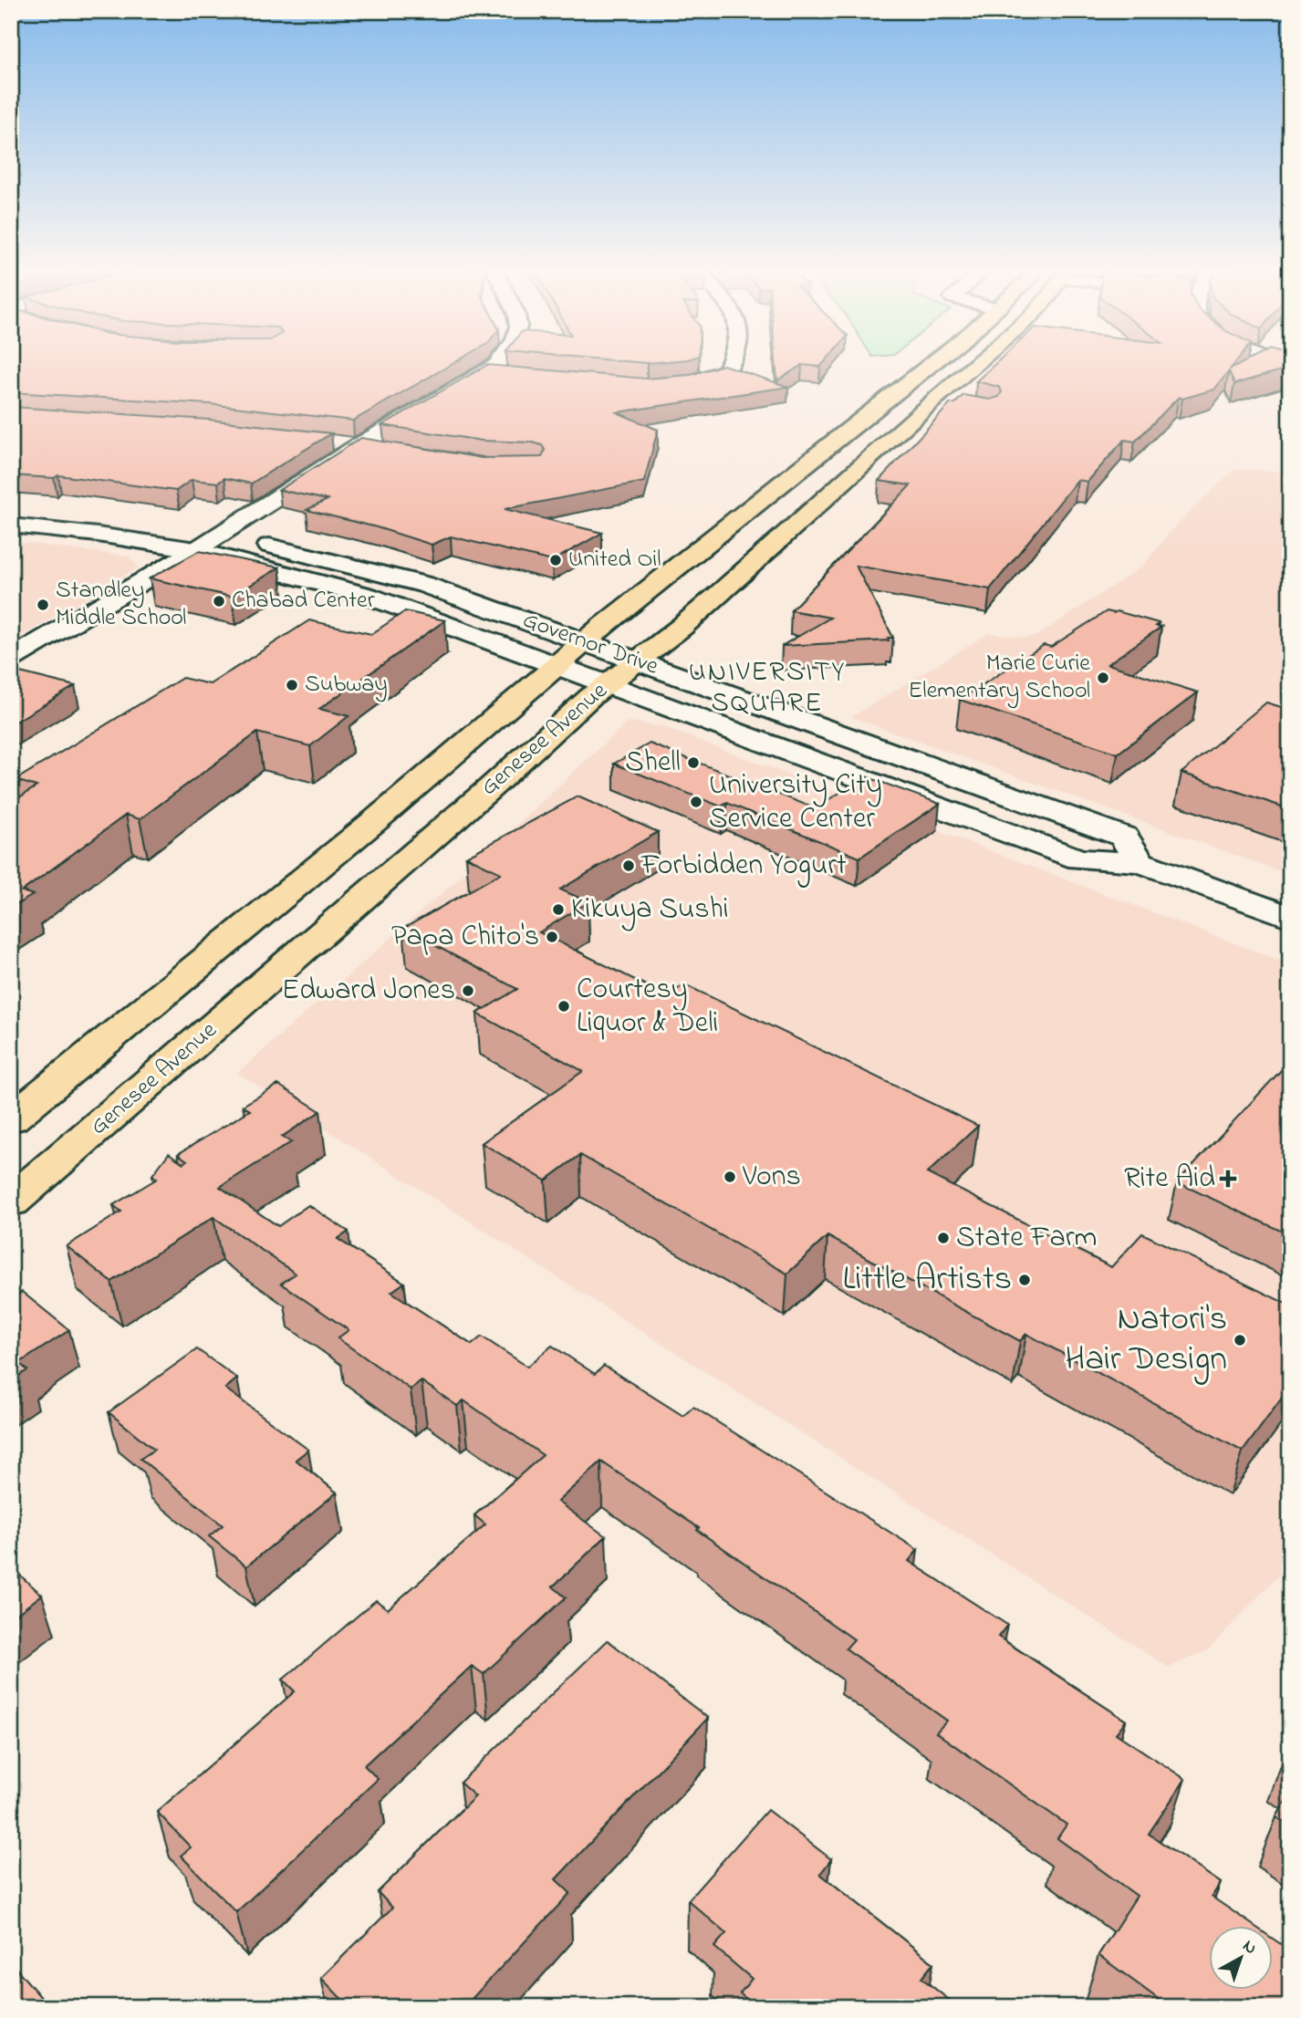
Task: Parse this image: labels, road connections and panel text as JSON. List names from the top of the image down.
{
  "streets": {
    "main road": ["Genesee Avenue"],
    "street": ["Governor Drive"]
  },
  "crossings": [
    ["Governor Drive", "Genesee Avenue"]
  ],
  "districts": ["UNIVERSITY SQUARE"],
  "places": {
    "other": [
      "United Oil",
      "Chabad Center",
      "Standley Middle School",
      "Marie Curie Elementary School",
      "Subway",
      "Shell",
      "University City Service Center",
      "Forbidden Yogurt",
      "Kikuya Sushi",
      "Papa Chito's",
      "Edward Jones",
      "Courtesy Liquor & Deli",
      "Vons",
      "State Farm",
      "Little Artists",
      "Natori's Hair Design"
    ],
    "health": ["Rite Aid"]
  },
  "north": "top right"
}
